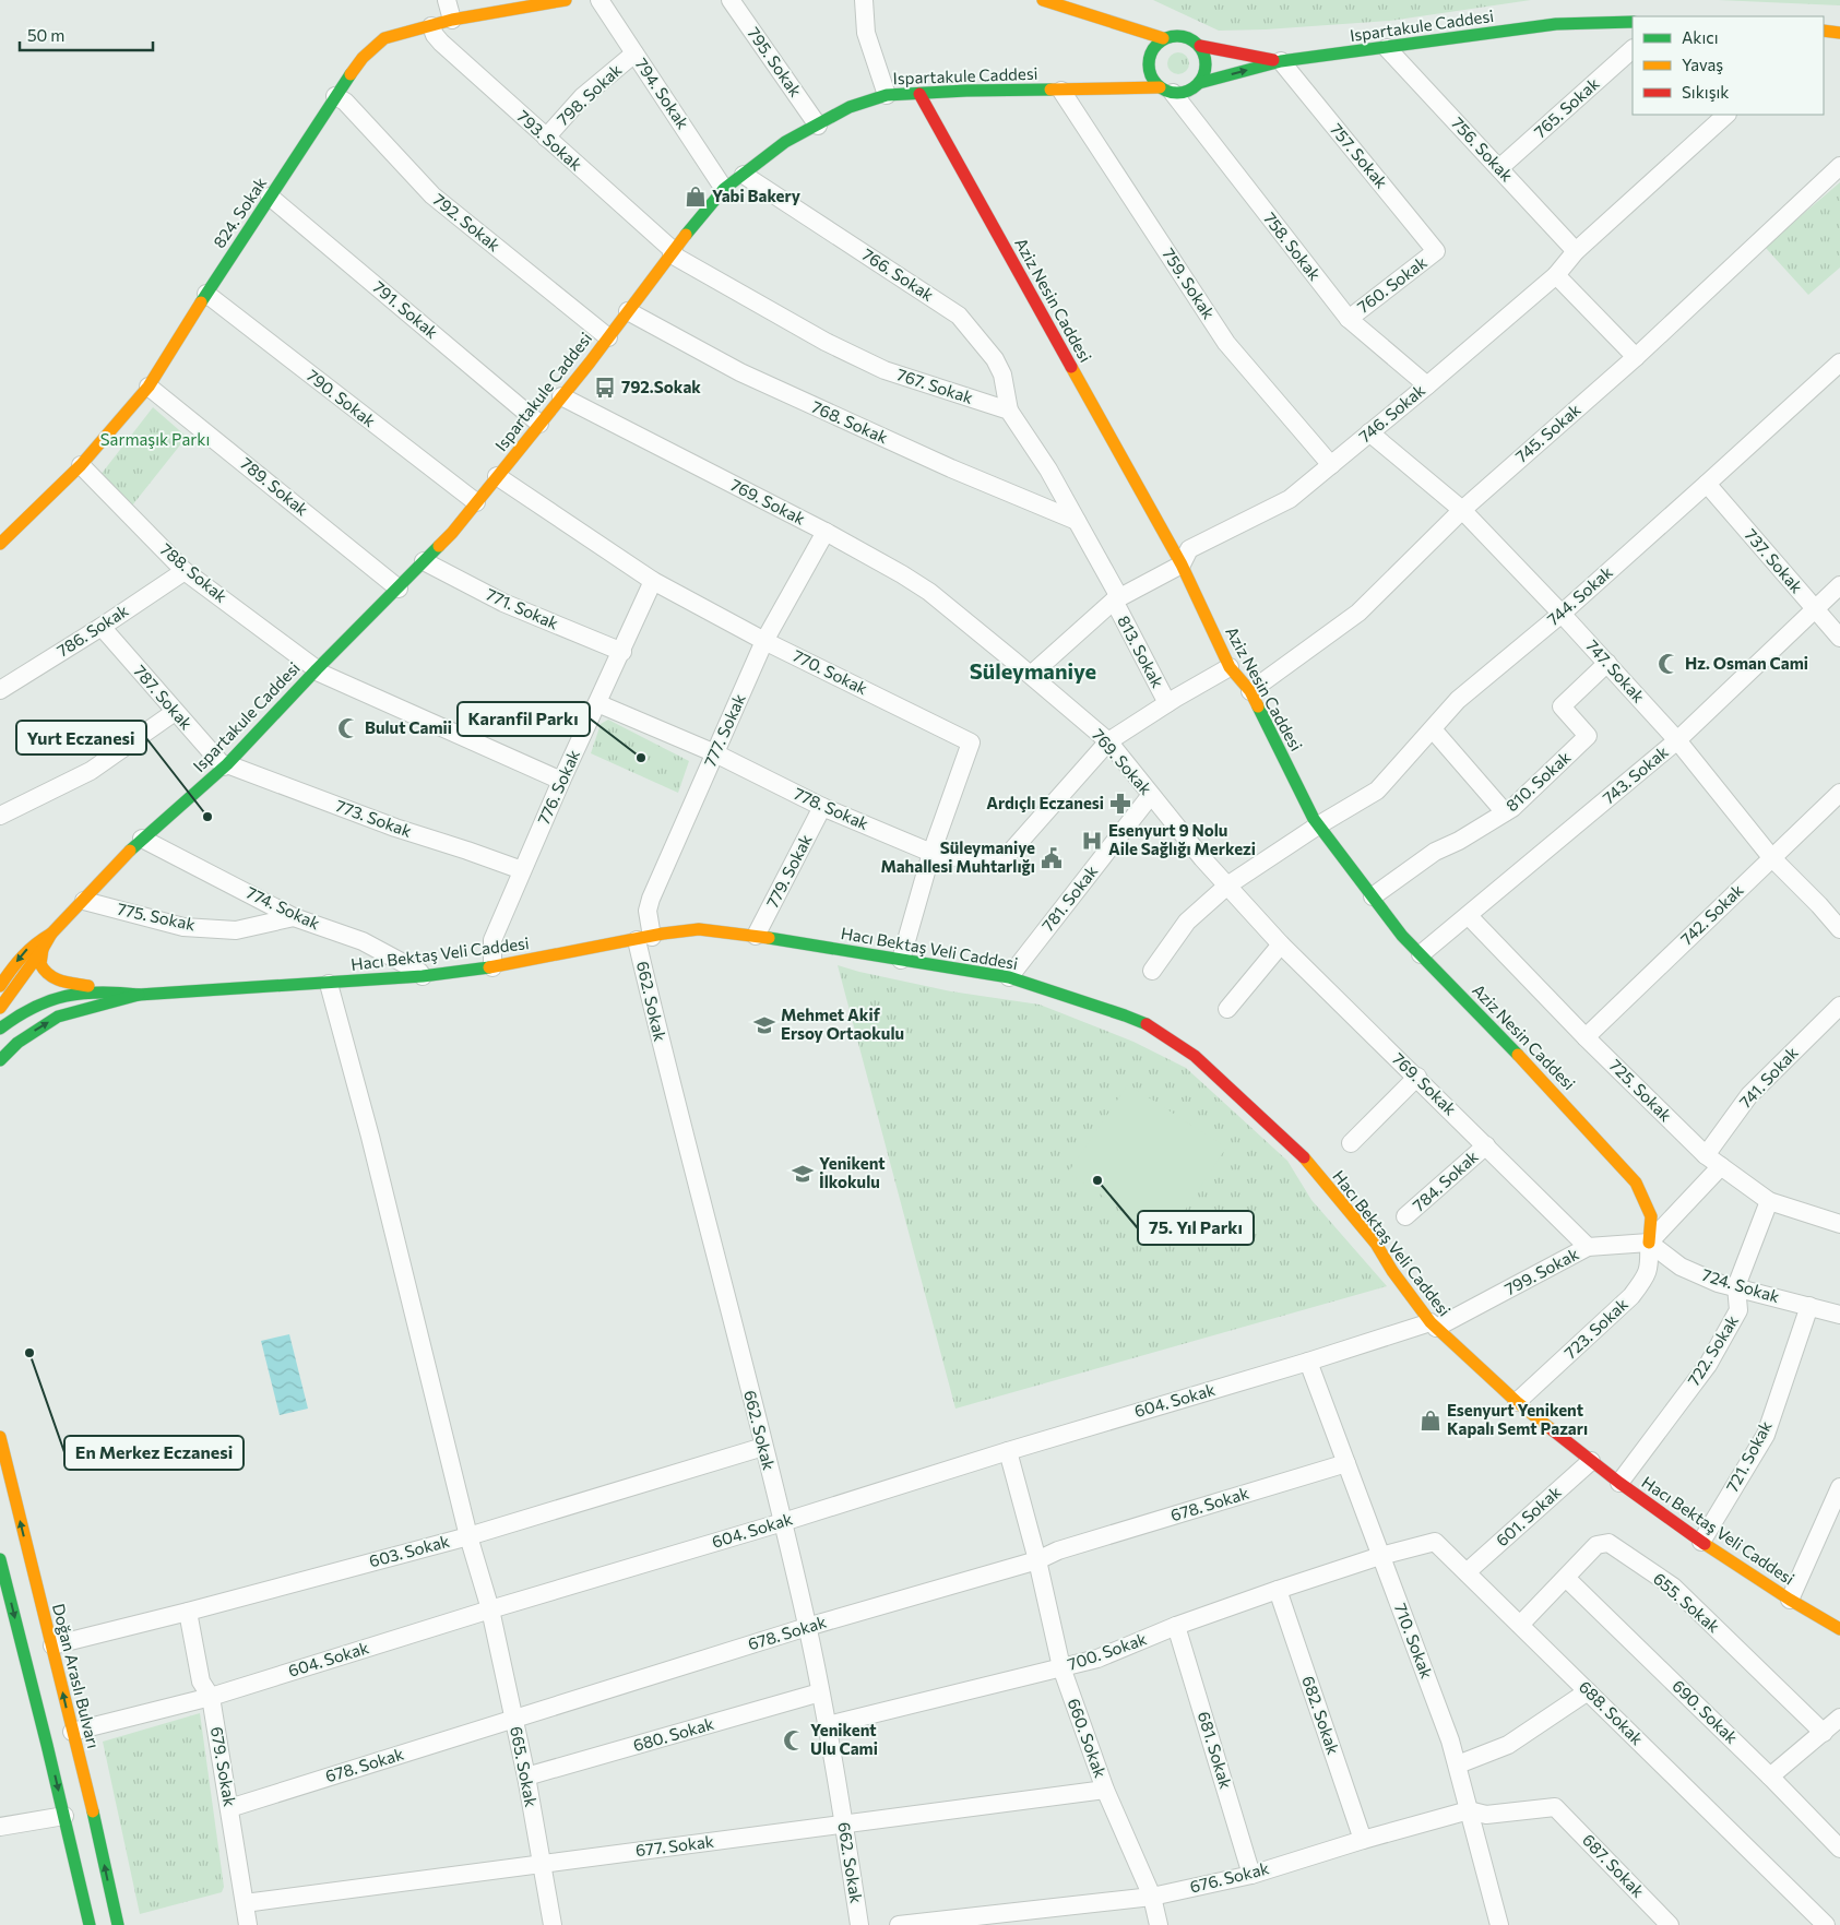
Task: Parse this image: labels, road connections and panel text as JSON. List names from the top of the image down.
{
  "streets": {
    "street": [
      "Ispartakule Caddesi",
      "795. Sokak",
      "794. Sokak",
      "798. Sokak",
      "765. Sokak",
      "793. Sokak",
      "756. Sokak",
      "757. Sokak",
      "824. Sokak",
      "792. Sokak",
      "758. Sokak",
      "766. Sokak",
      "759. Sokak",
      "760. Sokak",
      "Aziz Nesin Caddesi",
      "791. Sokak",
      "767. Sokak",
      "790. Sokak",
      "746. Sokak",
      "768. Sokak",
      "745. Sokak",
      "789. Sokak",
      "769. Sokak",
      "737. Sokak",
      "788. Sokak",
      "744. Sokak",
      "771. Sokak",
      "786. Sokak",
      "813. Sokak",
      "747. Sokak",
      "770. Sokak",
      "787. Sokak",
      "777. Sokak",
      "743. Sokak",
      "810. Sokak",
      "776. Sokak",
      "778. Sokak",
      "773. Sokak",
      "779. Sokak",
      "781. Sokak",
      "774. Sokak",
      "742. Sokak",
      "775. Sokak",
      "Hacı Bektaş Veli Caddesi",
      "662. Sokak",
      "741. Sokak",
      "725. Sokak",
      "784. Sokak",
      "799. Sokak",
      "724. Sokak",
      "723. Sokak",
      "722. Sokak",
      "604. Sokak",
      "721. Sokak",
      "678. Sokak",
      "601. Sokak",
      "603. Sokak",
      "655. Sokak",
      "710. Sokak",
      "700. Sokak",
      "Doğan Araslı Bulvarı",
      "690. Sokak",
      "688. Sokak",
      "682. Sokak",
      "680. Sokak",
      "660. Sokak",
      "681. Sokak",
      "679. Sokak",
      "665. Sokak",
      "677. Sokak",
      "687. Sokak",
      "676. Sokak"
    ]
  },
  "crossings": [
    ["Ispartakule Caddesi", "795. Sokak"],
    ["Ispartakule Caddesi", "794. Sokak"],
    ["Ispartakule Caddesi", "793. Sokak"],
    ["Ispartakule Caddesi", "756. Sokak"],
    ["Ispartakule Caddesi", "757. Sokak"],
    ["Ispartakule Caddesi", "792. Sokak"],
    ["Ispartakule Caddesi", "758. Sokak"],
    ["Ispartakule Caddesi", "766. Sokak"],
    ["Ispartakule Caddesi", "759. Sokak"],
    ["Ispartakule Caddesi", "Aziz Nesin Caddesi"],
    ["Ispartakule Caddesi", "791. Sokak"],
    ["Ispartakule Caddesi", "767. Sokak"],
    ["Ispartakule Caddesi", "790. Sokak"],
    ["Ispartakule Caddesi", "768. Sokak"],
    ["Ispartakule Caddesi", "789. Sokak"],
    ["Ispartakule Caddesi", "769. Sokak"],
    ["Ispartakule Caddesi", "788. Sokak"],
    ["Ispartakule Caddesi", "771. Sokak"],
    ["Ispartakule Caddesi", "770. Sokak"],
    ["Ispartakule Caddesi", "787. Sokak"],
    ["Ispartakule Caddesi", "773. Sokak"],
    ["Ispartakule Caddesi", "774. Sokak"],
    ["Ispartakule Caddesi", "775. Sokak"],
    ["794. Sokak", "798. Sokak"],
    ["798. Sokak", "793. Sokak"],
    ["765. Sokak", "756. Sokak"],
    ["793. Sokak", "824. Sokak"],
    ["793. Sokak", "767. Sokak"],
    ["756. Sokak", "746. Sokak"],
    ["757. Sokak", "760. Sokak"],
    ["824. Sokak", "792. Sokak"],
    ["824. Sokak", "791. Sokak"],
    ["824. Sokak", "790. Sokak"],
    ["824. Sokak", "789. Sokak"],
    ["824. Sokak", "788. Sokak"],
    ["758. Sokak", "760. Sokak"],
    ["758. Sokak", "746. Sokak"],
    ["766. Sokak", "767. Sokak"],
    ["759. Sokak", "746. Sokak"],
    ["Aziz Nesin Caddesi", "746. Sokak"],
    ["Aziz Nesin Caddesi", "745. Sokak"],
    ["Aziz Nesin Caddesi", "744. Sokak"],
    ["Aziz Nesin Caddesi", "743. Sokak"],
    ["Aziz Nesin Caddesi", "810. Sokak"],
    ["Aziz Nesin Caddesi", "778. Sokak"],
    ["Aziz Nesin Caddesi", "799. Sokak"],
    ["Aziz Nesin Caddesi", "724. Sokak"],
    ["Aziz Nesin Caddesi", "723. Sokak"],
    ["746. Sokak", "769. Sokak"],
    ["746. Sokak", "813. Sokak"],
    ["746. Sokak", "747. Sokak"],
    ["745. Sokak", "747. Sokak"],
    ["769. Sokak", "744. Sokak"],
    ["769. Sokak", "777. Sokak"],
    ["769. Sokak", "778. Sokak"],
    ["769. Sokak", "781. Sokak"],
    ["769. Sokak", "784. Sokak"],
    ["769. Sokak", "799. Sokak"],
    ["737. Sokak", "744. Sokak"],
    ["737. Sokak", "743. Sokak"],
    ["788. Sokak", "786. Sokak"],
    ["788. Sokak", "776. Sokak"],
    ["744. Sokak", "747. Sokak"],
    ["771. Sokak", "776. Sokak"],
    ["786. Sokak", "787. Sokak"],
    ["813. Sokak", "778. Sokak"],
    ["747. Sokak", "743. Sokak"],
    ["747. Sokak", "810. Sokak"],
    ["747. Sokak", "742. Sokak"],
    ["770. Sokak", "777. Sokak"],
    ["770. Sokak", "776. Sokak"],
    ["770. Sokak", "778. Sokak"],
    ["770. Sokak", "Hacı Bektaş Veli Caddesi"],
    ["787. Sokak", "773. Sokak"],
    ["777. Sokak", "778. Sokak"],
    ["777. Sokak", "Hacı Bektaş Veli Caddesi"],
    ["777. Sokak", "662. Sokak"],
    ["743. Sokak", "725. Sokak"],
    ["776. Sokak", "778. Sokak"],
    ["776. Sokak", "773. Sokak"],
    ["776. Sokak", "Hacı Bektaş Veli Caddesi"],
    ["778. Sokak", "779. Sokak"],
    ["779. Sokak", "Hacı Bektaş Veli Caddesi"],
    ["781. Sokak", "Hacı Bektaş Veli Caddesi"],
    ["774. Sokak", "775. Sokak"],
    ["774. Sokak", "Hacı Bektaş Veli Caddesi"],
    ["742. Sokak", "725. Sokak"],
    ["Hacı Bektaş Veli Caddesi", "662. Sokak"],
    ["Hacı Bektaş Veli Caddesi", "799. Sokak"],
    ["Hacı Bektaş Veli Caddesi", "723. Sokak"],
    ["Hacı Bektaş Veli Caddesi", "722. Sokak"],
    ["Hacı Bektaş Veli Caddesi", "604. Sokak"],
    ["Hacı Bektaş Veli Caddesi", "721. Sokak"],
    ["Hacı Bektaş Veli Caddesi", "601. Sokak"],
    ["Hacı Bektaş Veli Caddesi", "665. Sokak"],
    ["662. Sokak", "604. Sokak"],
    ["662. Sokak", "678. Sokak"],
    ["662. Sokak", "603. Sokak"],
    ["662. Sokak", "700. Sokak"],
    ["662. Sokak", "680. Sokak"],
    ["662. Sokak", "677. Sokak"],
    ["741. Sokak", "725. Sokak"],
    ["725. Sokak", "722. Sokak"],
    ["799. Sokak", "724. Sokak"],
    ["799. Sokak", "723. Sokak"],
    ["799. Sokak", "604. Sokak"],
    ["724. Sokak", "723. Sokak"],
    ["724. Sokak", "722. Sokak"],
    ["724. Sokak", "721. Sokak"],
    ["604. Sokak", "710. Sokak"],
    ["604. Sokak", "Doğan Araslı Bulvarı"],
    ["604. Sokak", "660. Sokak"],
    ["604. Sokak", "679. Sokak"],
    ["604. Sokak", "665. Sokak"],
    ["678. Sokak", "710. Sokak"],
    ["678. Sokak", "660. Sokak"],
    ["678. Sokak", "679. Sokak"],
    ["678. Sokak", "665. Sokak"],
    ["601. Sokak", "688. Sokak"],
    ["603. Sokak", "Doğan Araslı Bulvarı"],
    ["603. Sokak", "679. Sokak"],
    ["603. Sokak", "665. Sokak"],
    ["655. Sokak", "690. Sokak"],
    ["655. Sokak", "688. Sokak"],
    ["710. Sokak", "700. Sokak"],
    ["710. Sokak", "688. Sokak"],
    ["710. Sokak", "676. Sokak"],
    ["700. Sokak", "688. Sokak"],
    ["700. Sokak", "682. Sokak"],
    ["700. Sokak", "660. Sokak"],
    ["700. Sokak", "681. Sokak"],
    ["682. Sokak", "676. Sokak"],
    ["680. Sokak", "665. Sokak"],
    ["660. Sokak", "677. Sokak"],
    ["660. Sokak", "676. Sokak"],
    ["681. Sokak", "676. Sokak"],
    ["679. Sokak", "677. Sokak"],
    ["665. Sokak", "677. Sokak"],
    ["687. Sokak", "676. Sokak"]
  ],
  "districts": ["Süleymaniye"],
  "parks": ["Sarmaşık Parkı"],
  "places": {
    "shop": ["Yabi Bakery", "Esenyurt Yenikent Kapalı Semt Pazarı"],
    "bus stop": ["792.Sokak"],
    "mosque": ["Hz. Osman Cami", "Bulut Camii", "Yenikent Ulu Cami"],
    "other": [
      "Karanfil Parkı",
      "Yurt Eczanesi",
      "75. Yıl Parkı",
      "En Merkez Eczanesi"
    ],
    "pharmacy": ["Ardıçlı Eczanesi"],
    "hospital": ["Esenyurt 9 Nolu Aile Sağlığı Merkezi"],
    "public building": ["Süleymaniye Mahallesi Muhtarlığı"],
    "school or university": ["Mehmet Akif Ersoy Ortaokulu", "Yenikent İlkokulu"]
  },
  "legend": ["Akıcı", "Yavaş", "Sıkışık"],
  "scale_bar": "50 m"
}
